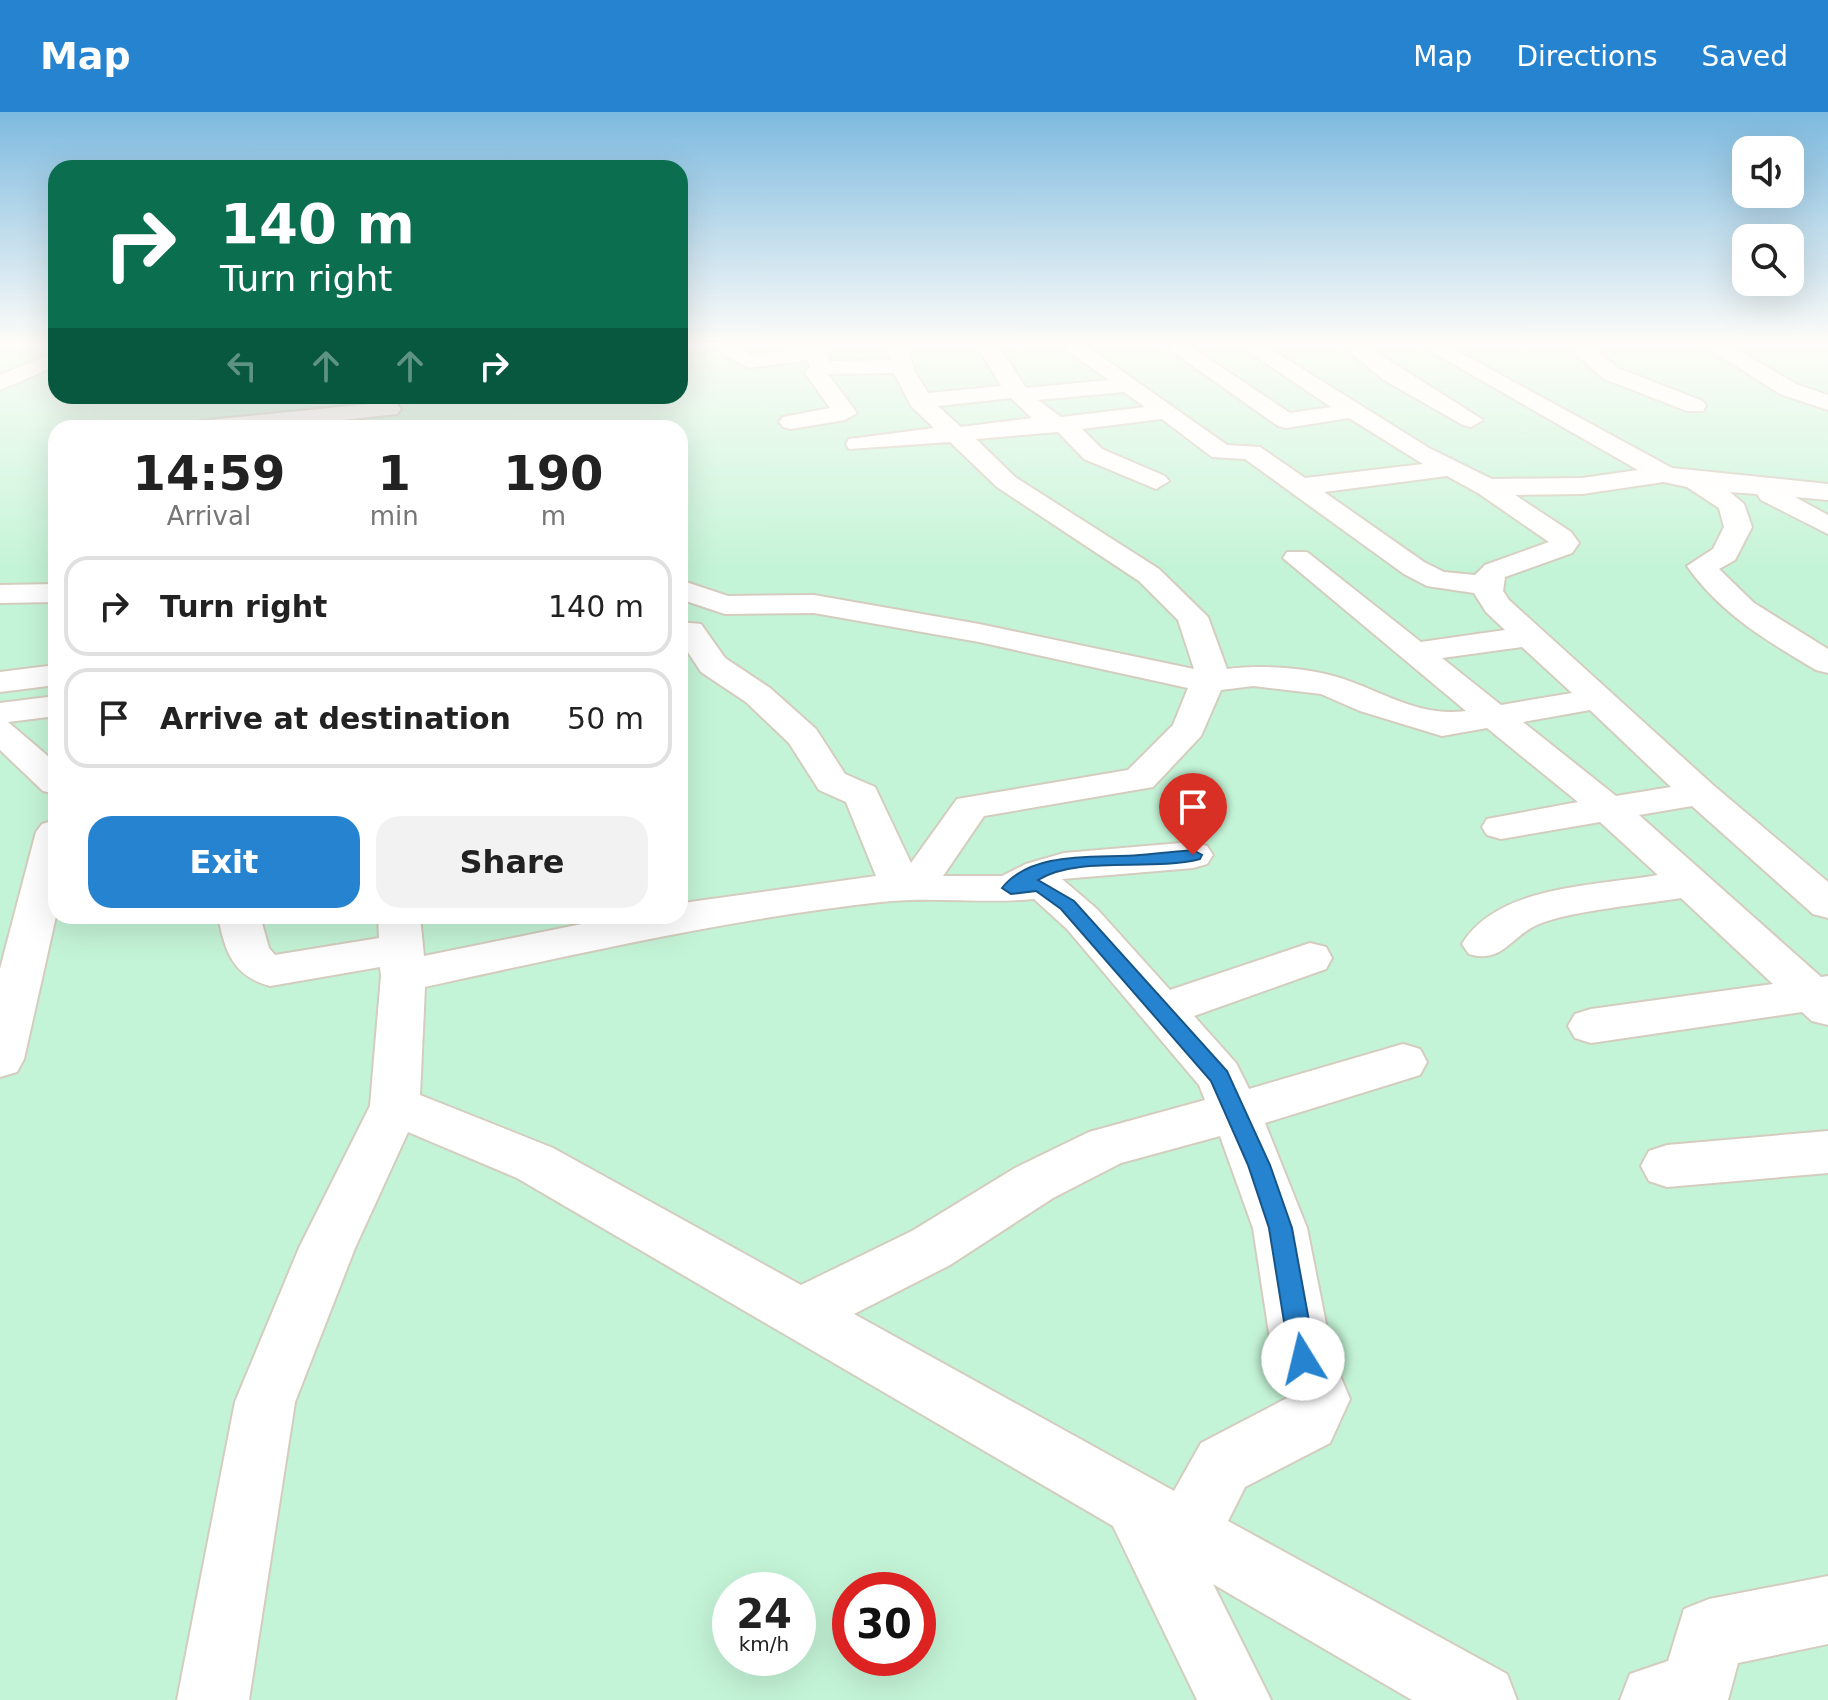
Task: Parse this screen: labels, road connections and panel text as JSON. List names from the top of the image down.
{
  "page": {
    "header": "Map",
    "nav": ["Map", "Directions", "Saved"],
    "turn": ["140 m", "Turn right"],
    "eta": [
      "14:59",
      "Arrival",
      "1",
      "min",
      "190",
      "m"
    ],
    "list": [
      {
        "name": "Turn right",
        "value": "140 m"
      },
      {
        "name": "Arrive at destination",
        "value": "50 m"
      }
    ],
    "buttons": ["Exit", "Share"],
    "speed": "24 km/h",
    "limit": "30"
  }
}
